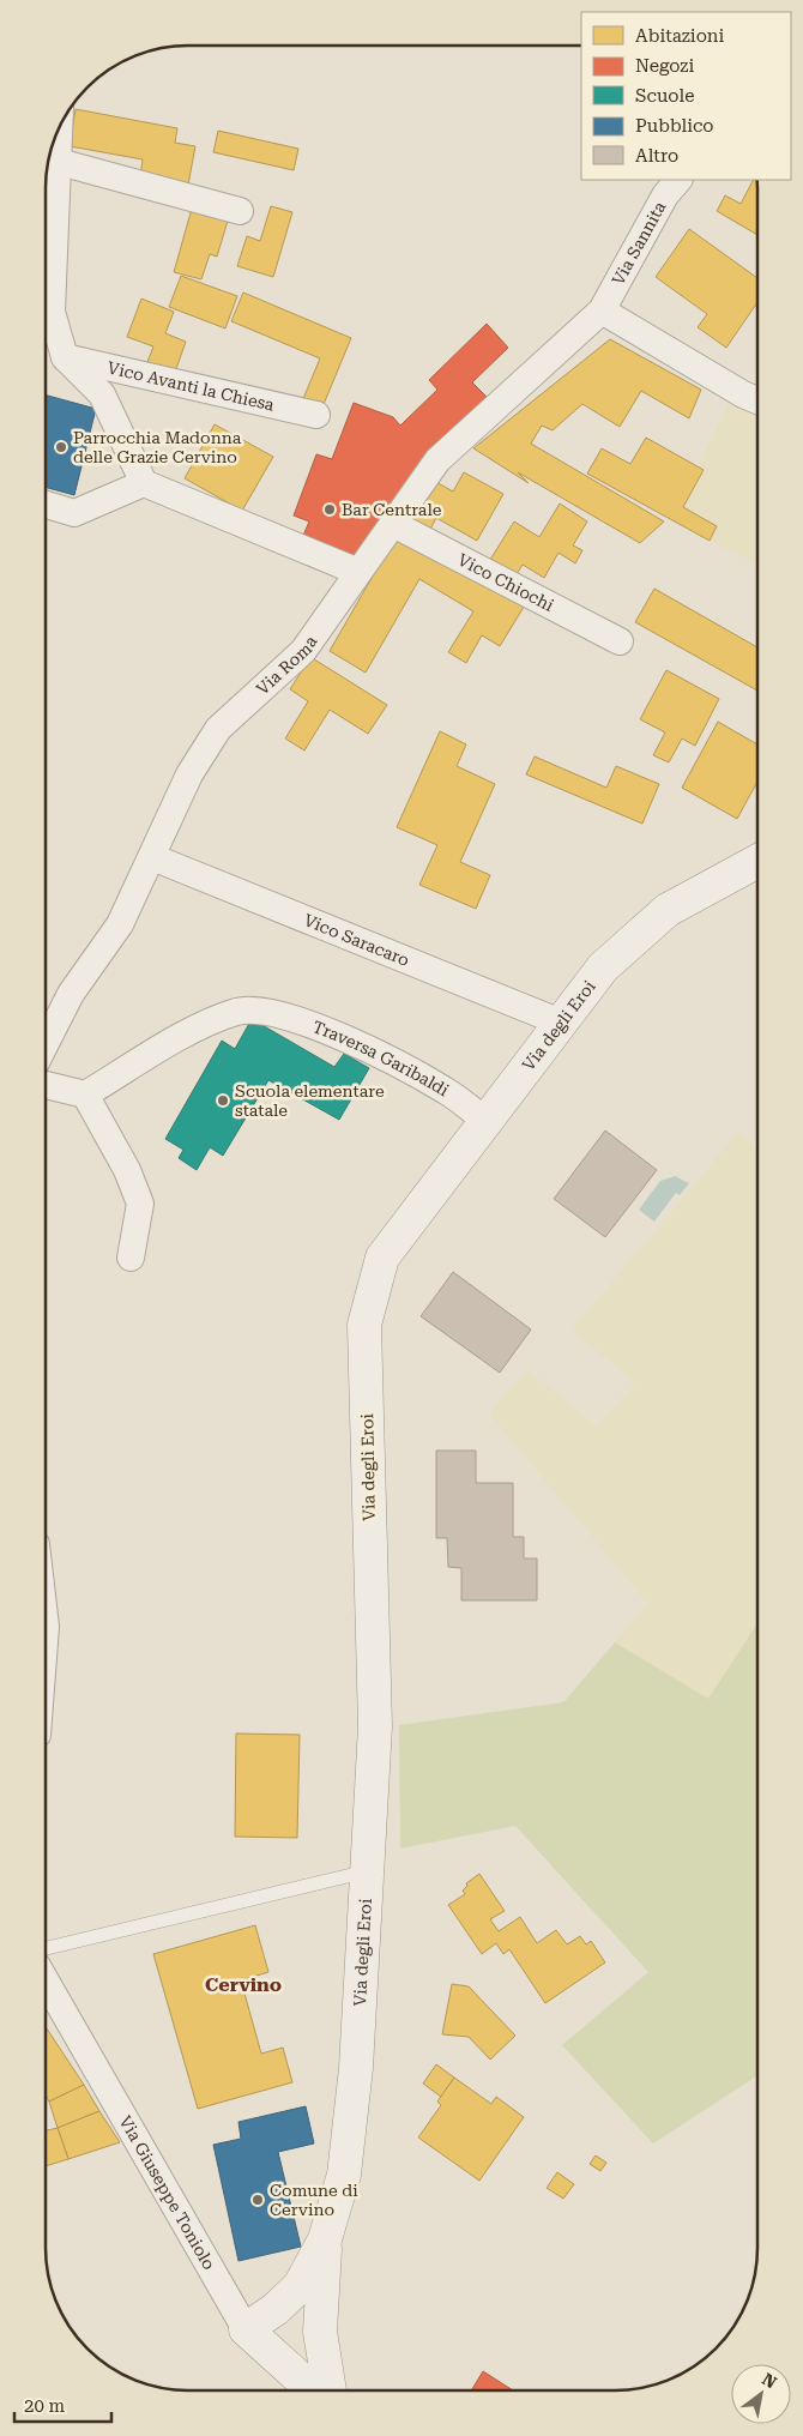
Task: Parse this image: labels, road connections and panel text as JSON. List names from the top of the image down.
{
  "streets": {
    "street": [
      "Via Sannita",
      "Vico Avanti la Chiesa",
      "Vico Chiochi",
      "Via Roma",
      "Vico Saracaro",
      "Via degli Eroi",
      "Traversa Garibaldi",
      "Via Giuseppe Toniolo"
    ]
  },
  "crossings": [
    ["Via Sannita", "Via Roma"],
    ["Vico Chiochi", "Via Roma"],
    ["Via Roma", "Vico Saracaro"],
    ["Vico Saracaro", "Via degli Eroi"],
    ["Via degli Eroi", "Traversa Garibaldi"],
    ["Via degli Eroi", "Via Giuseppe Toniolo"]
  ],
  "districts": ["Cervino"],
  "places": [
    "Parrocchia Madonna delle Grazie Cervino",
    "Bar Centrale",
    "Scuola elementare statale",
    "Comune di Cervino"
  ],
  "legend": [
    "Abitazioni",
    "Negozi",
    "Scuole",
    "Pubblico",
    "Altro"
  ],
  "scale_bar": "20 m",
  "north": "top right"
}
